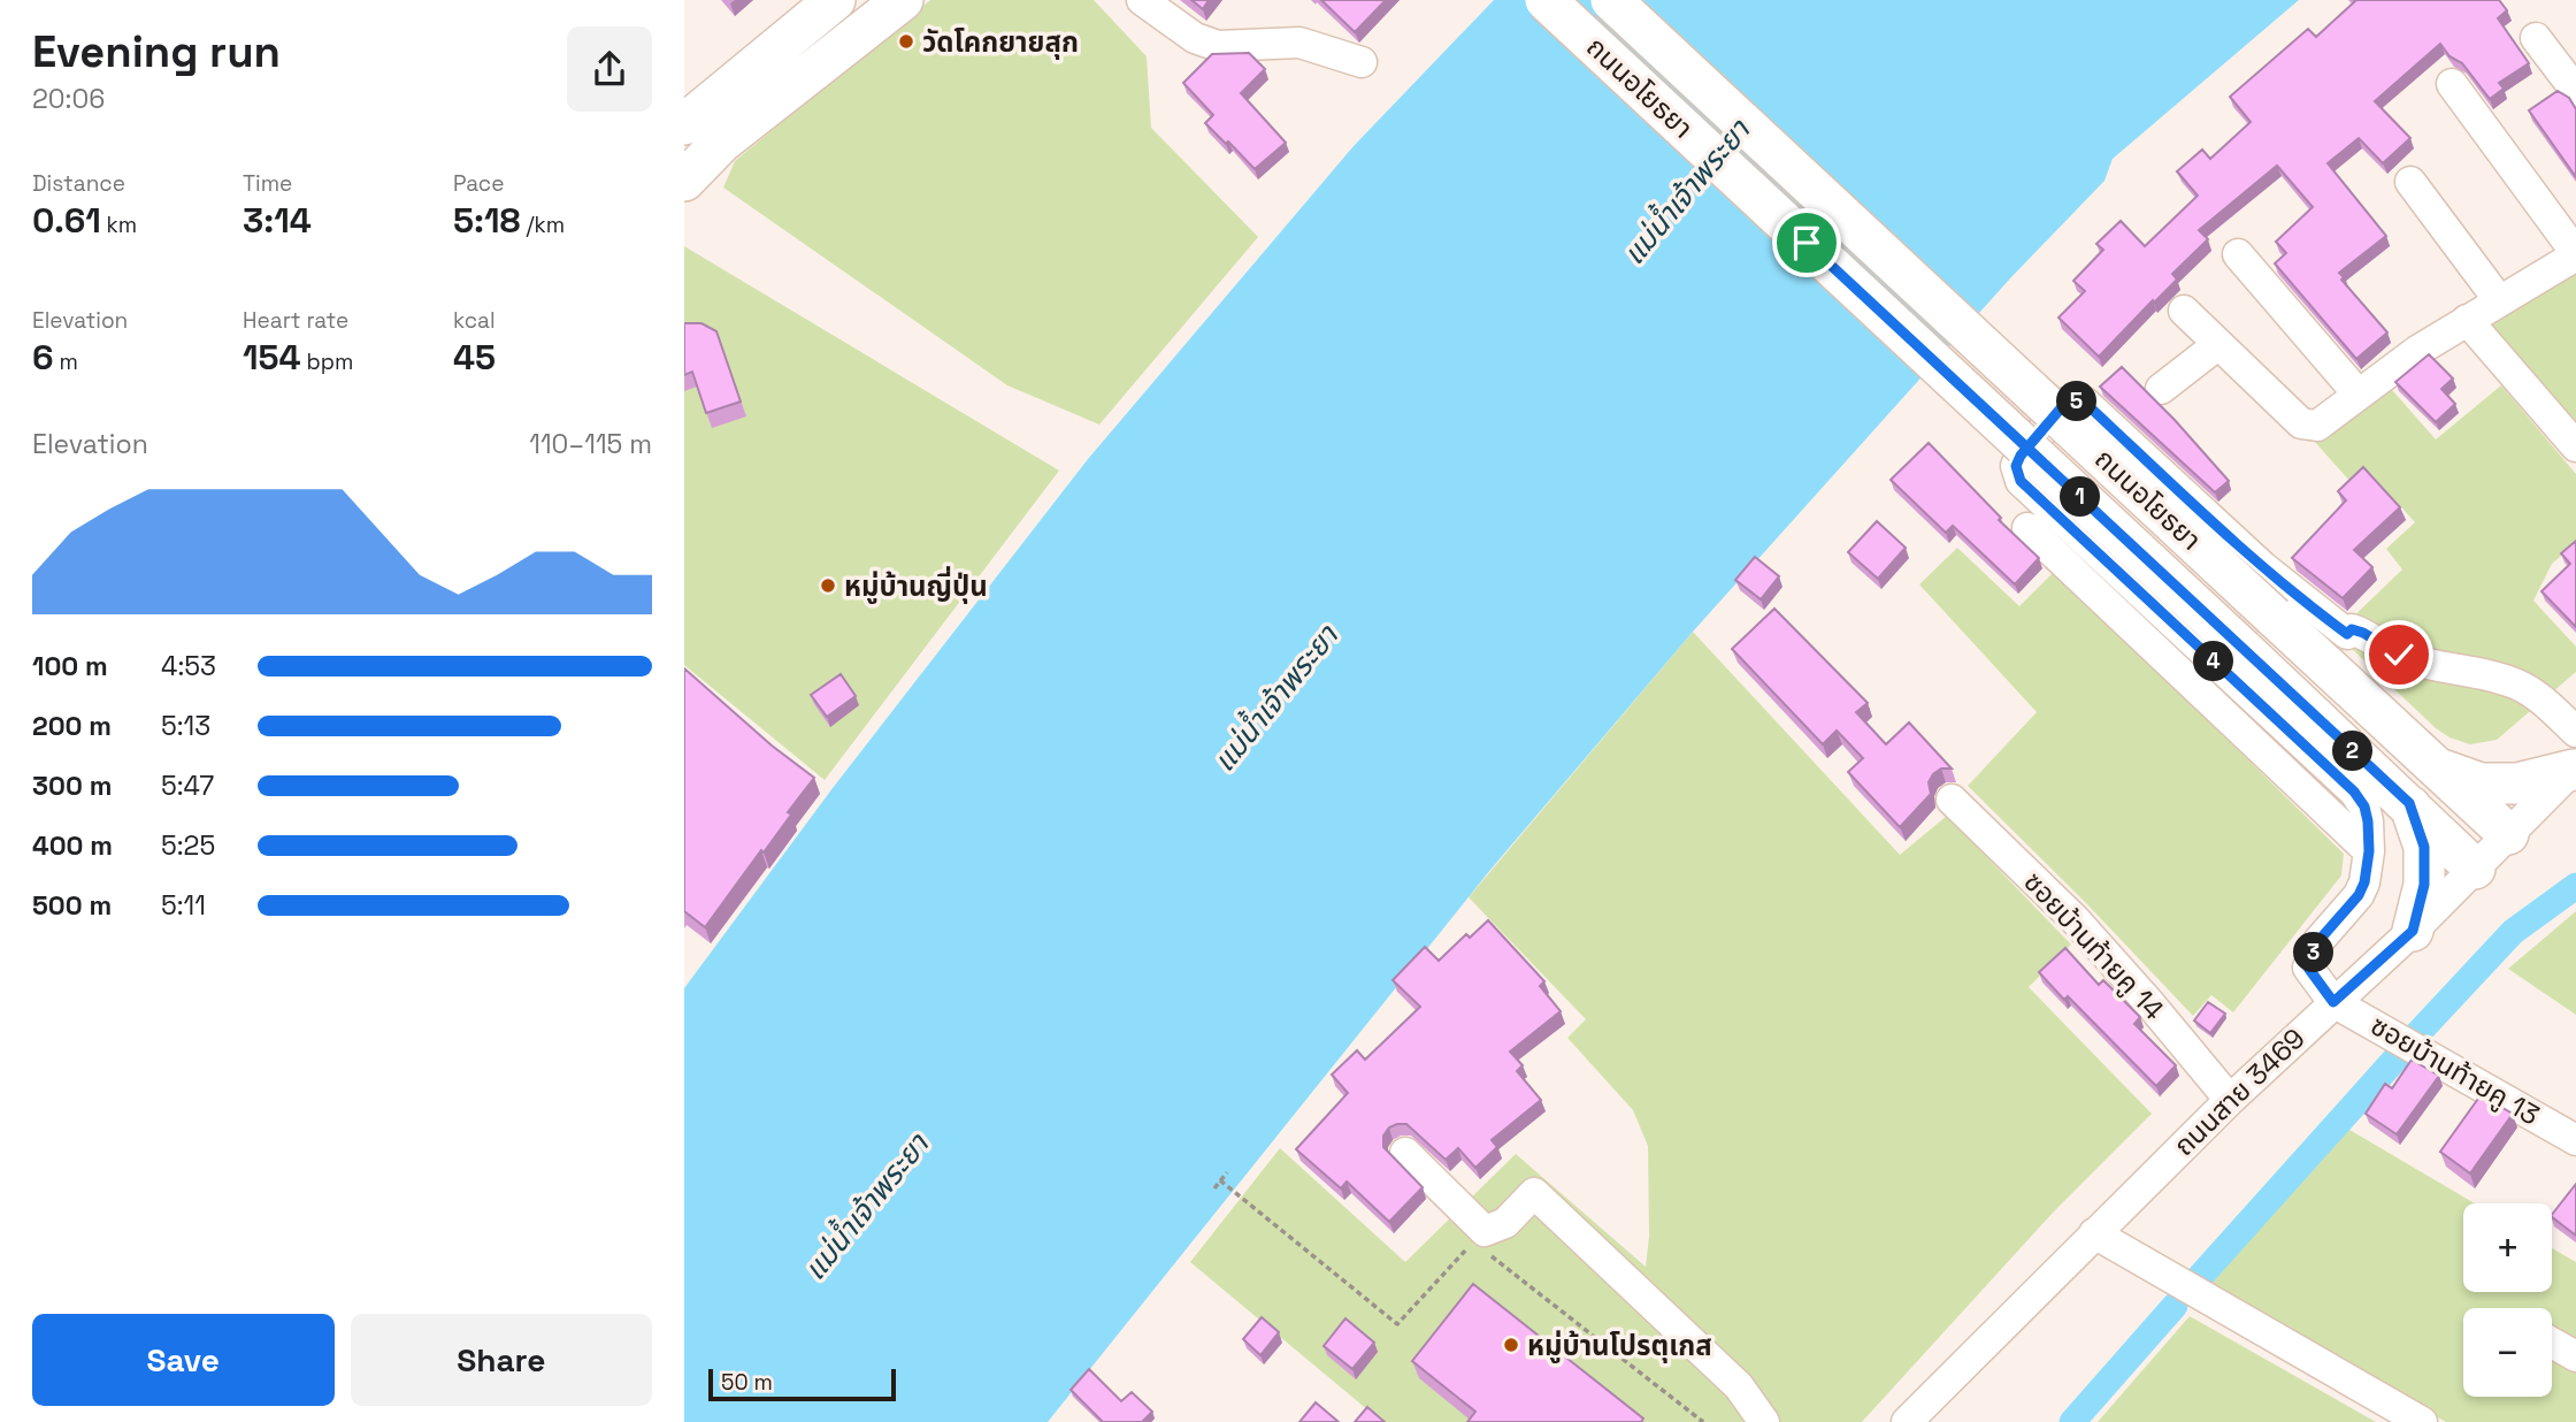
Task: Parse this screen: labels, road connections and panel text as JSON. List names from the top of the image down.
{
  "streets": {
    "main road": ["ถนนอโยธยา"],
    "street": ["ซอยบ้านท้ายคู 14", "ซอยบ้านท้ายคู 13", "ถนนสาย 3469"]
  },
  "crossings": [
    ["ถนนอโยธยา", "ถนนสาย 3469"],
    ["ซอยบ้านท้ายคู 14", "ถนนสาย 3469"],
    ["ซอยบ้านท้ายคู 13", "ถนนสาย 3469"]
  ],
  "water": ["แม่น้ำเจ้าพระยา"],
  "places": ["วัดโคกยายสุก", "หมู่บ้านญี่ปุ่น", "หมู่บ้านโปรตุเกส"],
  "scale_bar": "50 m",
  "page": {
    "heading": ["Evening run", "20:06"],
    "stats": [
      ["Distance", "0.61 km"],
      ["Time", "3:14"],
      ["Pace", "5:18 /km"],
      ["Elevation", "6 m"],
      ["Heart rate", "154 bpm"],
      ["kcal", "45"]
    ],
    "pins": [
      "5",
      "1",
      "4",
      "2",
      "3"
    ],
    "chart": ["Elevation", "110–115 m"],
    "list": [
      {
        "name": "100 m",
        "note": "4:53"
      },
      {
        "name": "200 m",
        "note": "5:13"
      },
      {
        "name": "300 m",
        "note": "5:47"
      },
      {
        "name": "400 m",
        "note": "5:25"
      },
      {
        "name": "500 m",
        "note": "5:11"
      }
    ],
    "map_buttons": ["+", "−"],
    "buttons": ["Save", "Share"],
    "scale": "50 m"
  }
}
